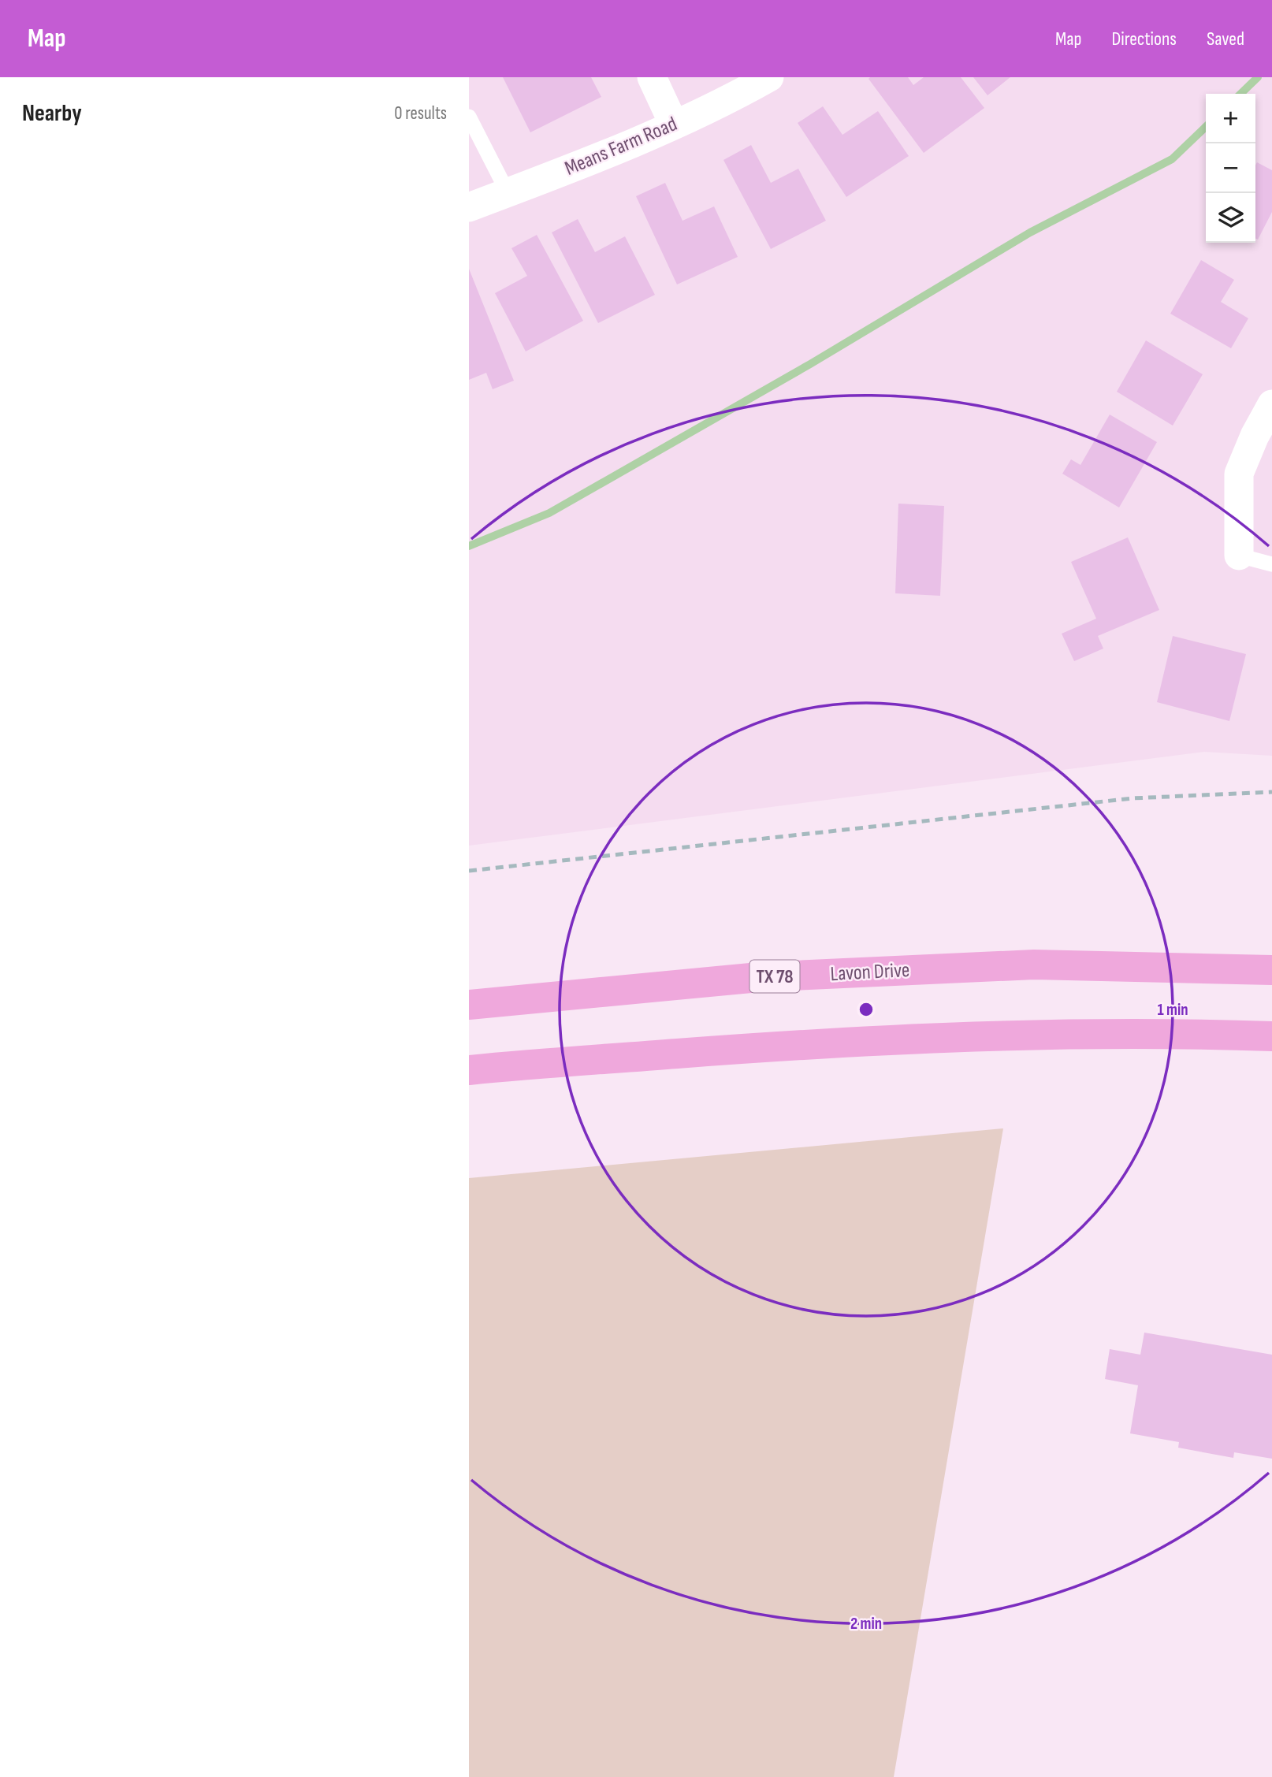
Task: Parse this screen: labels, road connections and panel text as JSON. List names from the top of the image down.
{
  "streets": {
    "main road": ["Lavon Drive", "TX 78"],
    "street": ["Means Farm Road"]
  },
  "page": {
    "header": "Map",
    "nav": ["Map", "Directions", "Saved"],
    "heading": ["Nearby", "0 results"],
    "map_buttons": ["+", "−"]
  },
  "rings": ["1 min", "2 min"]
}
